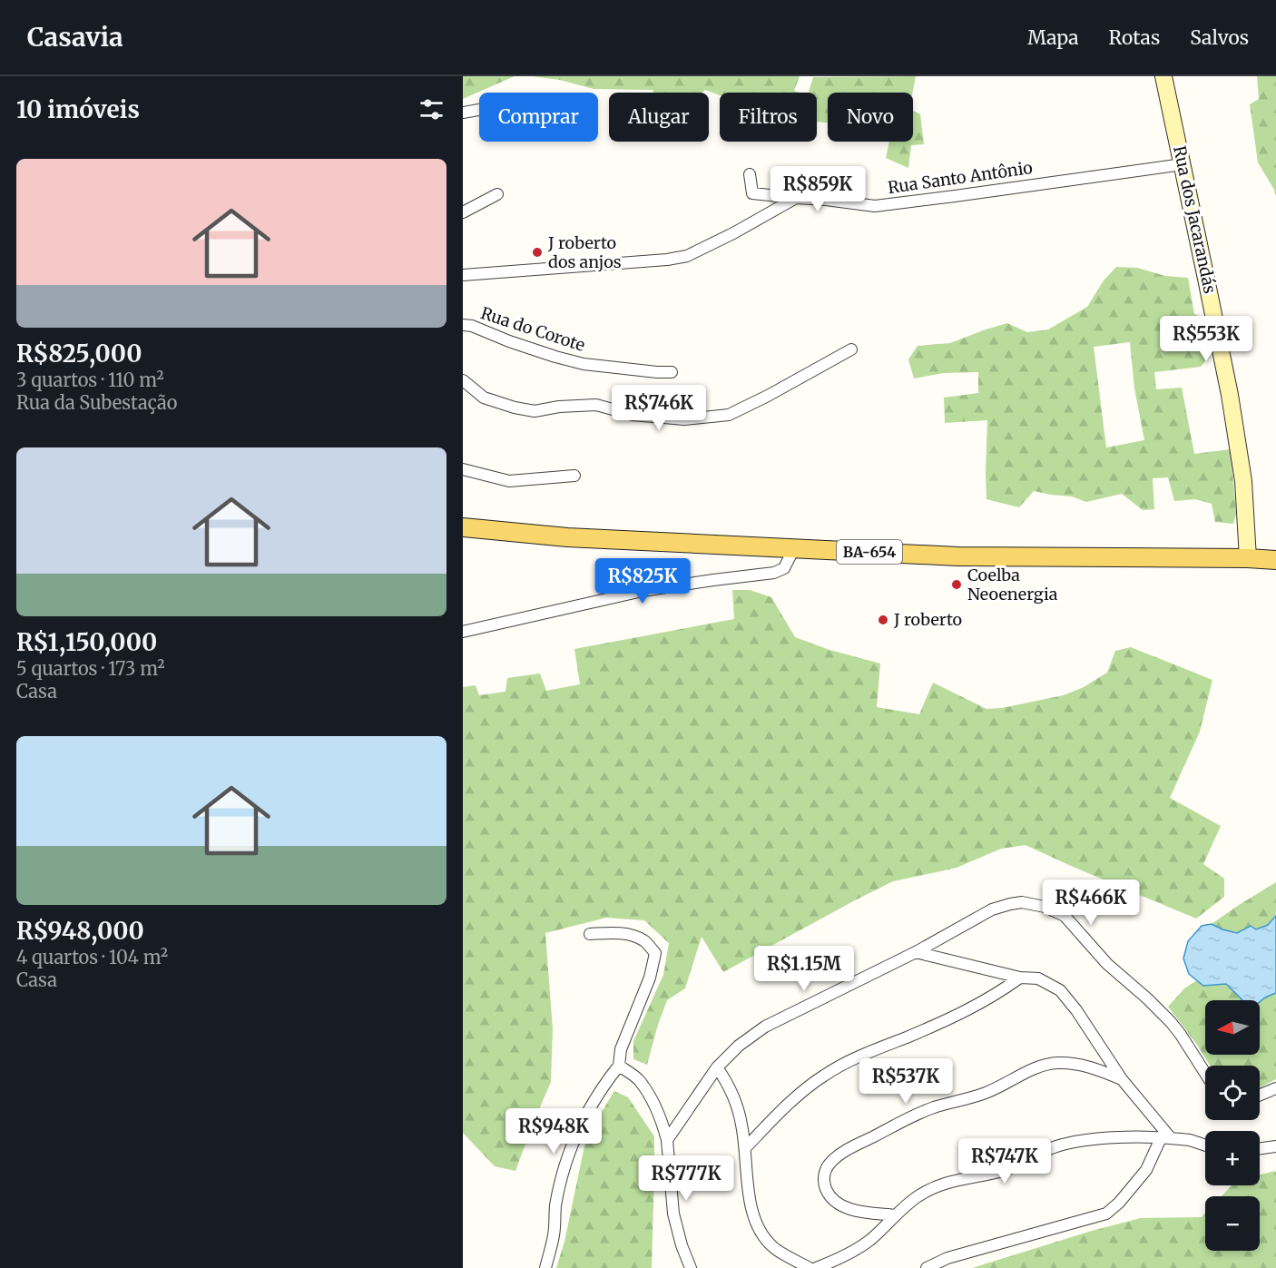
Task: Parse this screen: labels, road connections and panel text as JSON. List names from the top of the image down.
{
  "streets": {
    "main road": ["BA-654"],
    "street": ["Rua Santo Antônio", "Rua dos Jacarandás", "Rua do Corote"]
  },
  "crossings": [
    ["Rua Santo Antônio", "Rua dos Jacarandás"],
    ["Rua dos Jacarandás", "BA-654"]
  ],
  "places": ["J roberto dos anjos", "Coelba Neoenergia", "J roberto"],
  "north": "left",
  "page": {
    "header": "Casavia",
    "nav": ["Mapa", "Rotas", "Salvos"],
    "heading": "10 imóveis",
    "chip": [
      "Comprar",
      "Alugar",
      "Filtros",
      "Novo"
    ],
    "list": [
      {
        "name": "R$825,000",
        "note": "3 quartos · 110 m² · Rua da Subestação"
      },
      {
        "name": "R$1,150,000",
        "note": "5 quartos · 173 m² · Casa"
      },
      {
        "name": "R$948,000",
        "note": "4 quartos · 104 m² · Casa"
      }
    ],
    "price": [
      "R$859K",
      "R$553K",
      "R$746K",
      "R$825K",
      "R$466K",
      "R$1.15M",
      "R$537K",
      "R$948K",
      "R$747K",
      "R$777K"
    ],
    "map_buttons": ["+", "−"]
  }
}
